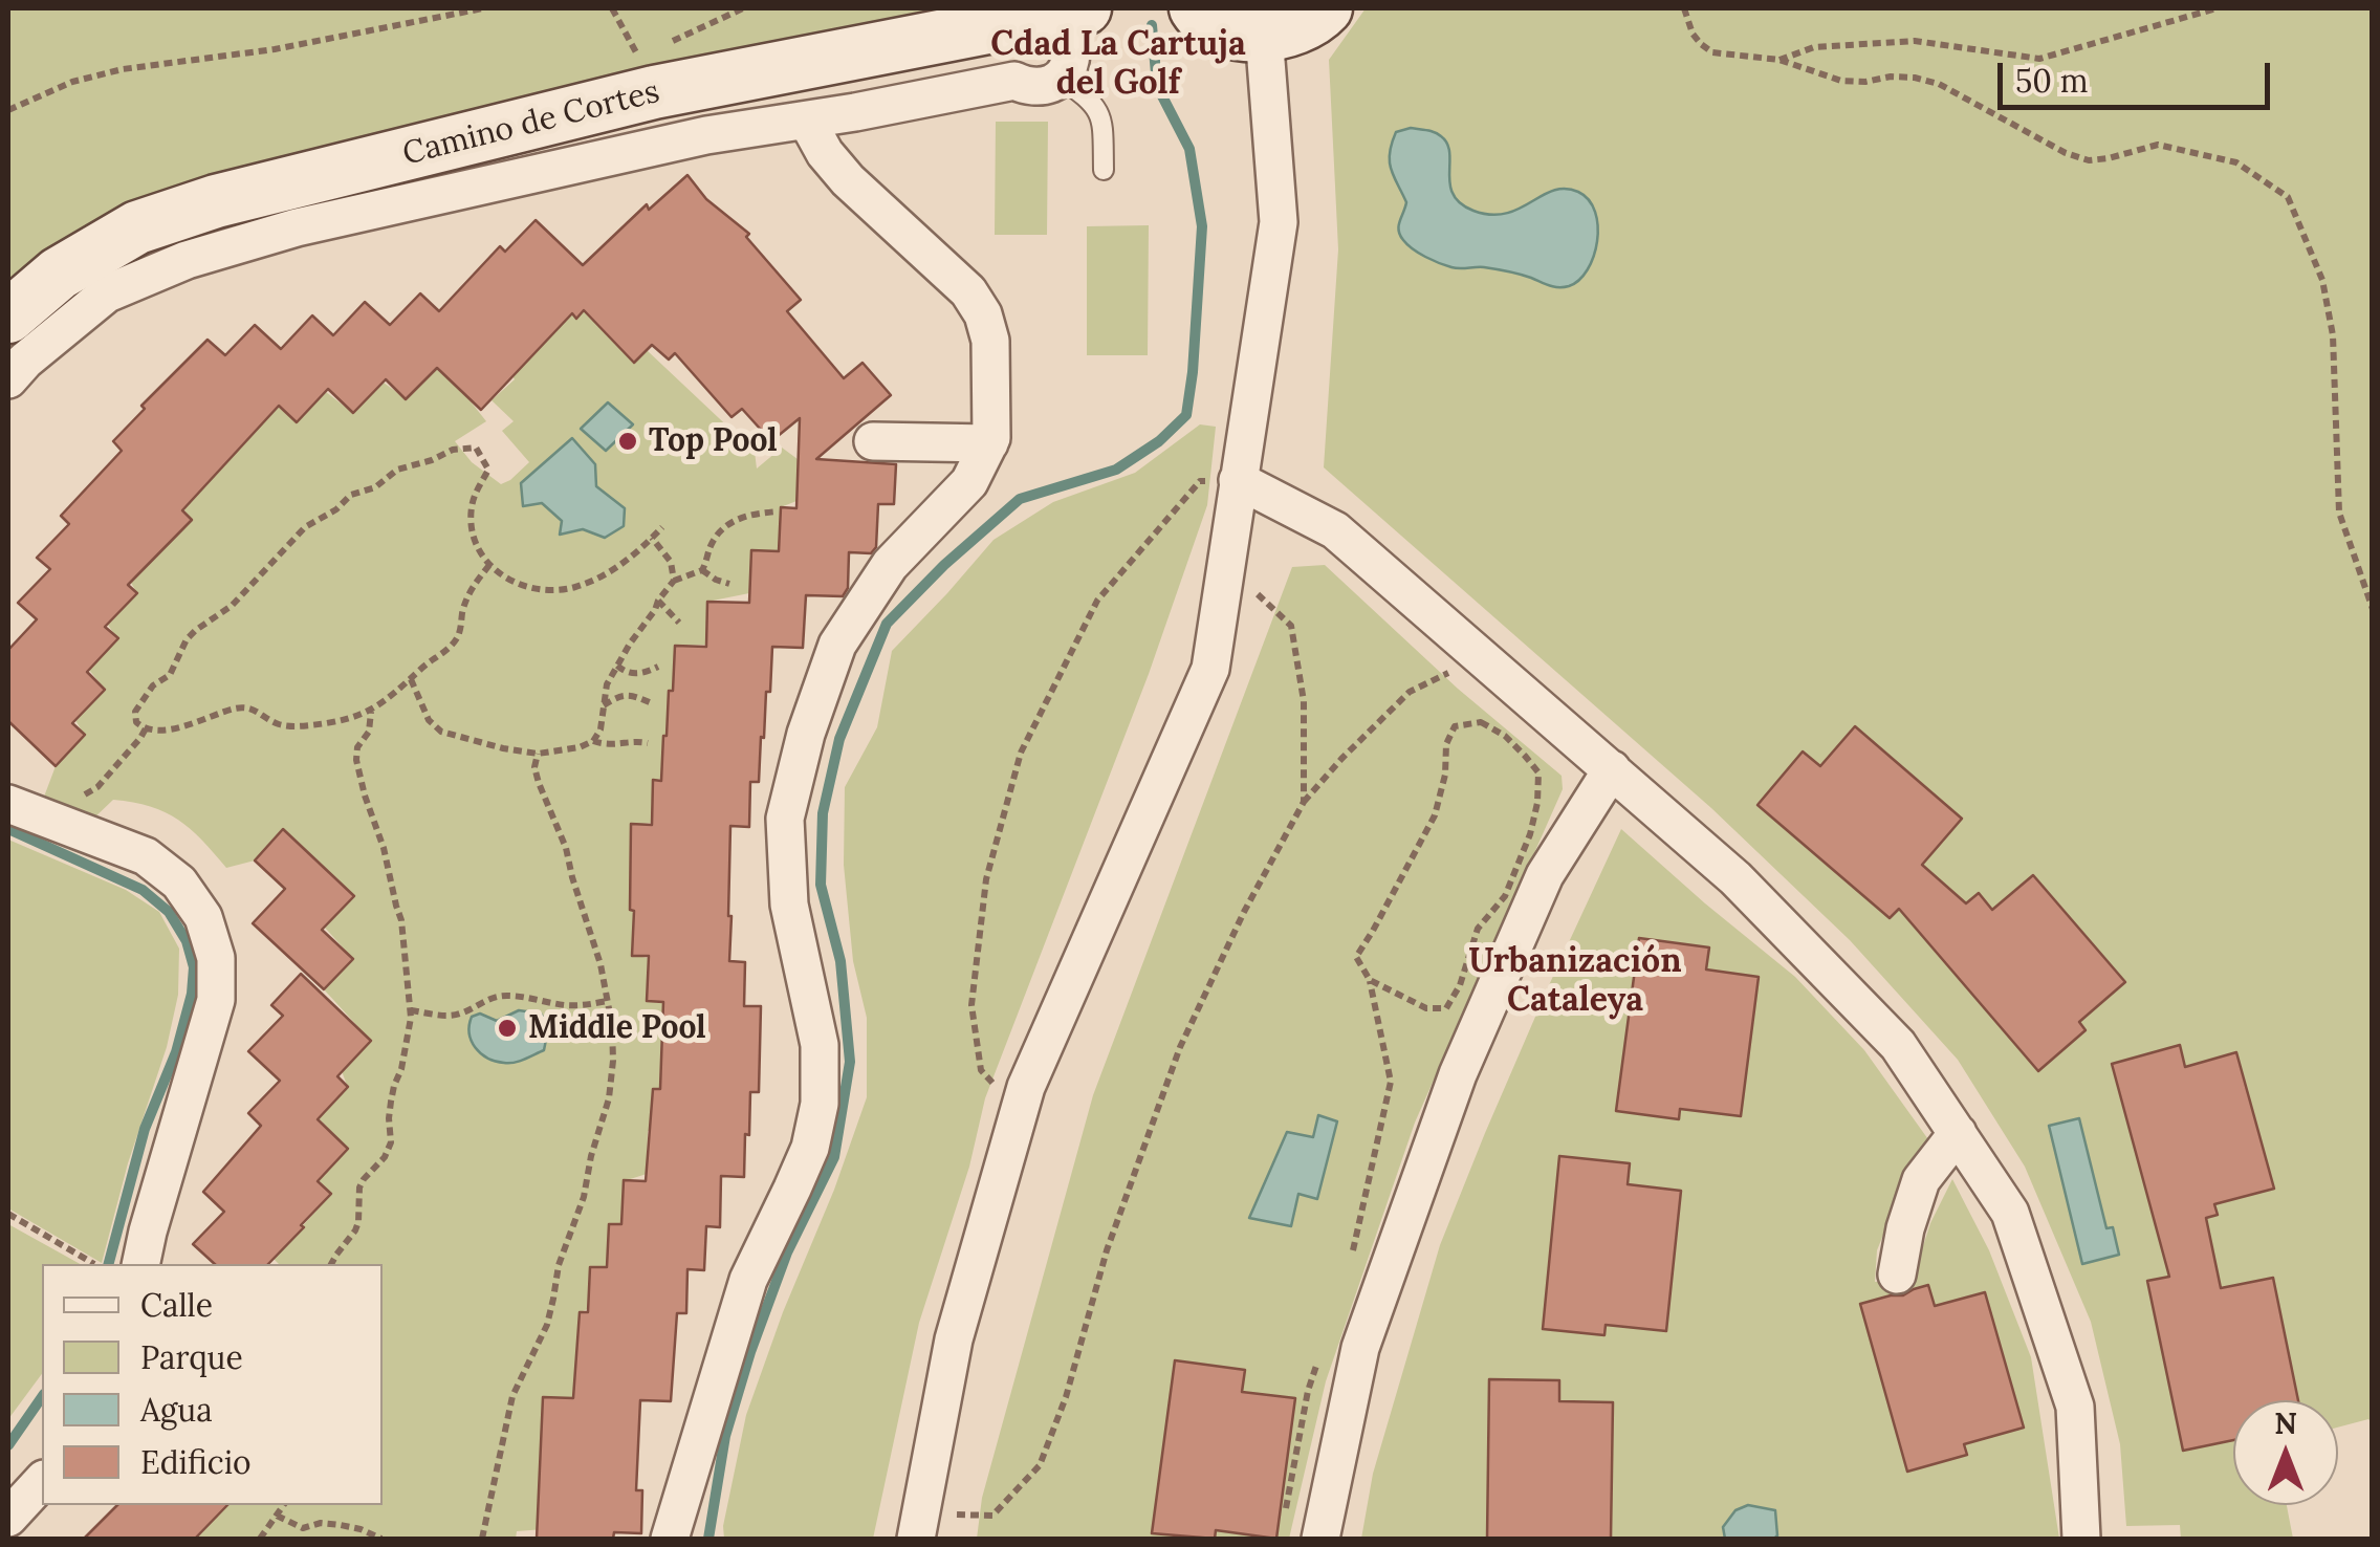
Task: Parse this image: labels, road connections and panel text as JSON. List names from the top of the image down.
{
  "streets": {
    "street": ["Camino de Cortes"]
  },
  "districts": ["Cdad La Cartuja del Golf", "Urbanización Cataleya"],
  "places": ["Top Pool", "Middle Pool"],
  "legend": [
    "Calle",
    "Parque",
    "Agua",
    "Edificio"
  ],
  "scale_bar": "50 m",
  "north": "top"
}
